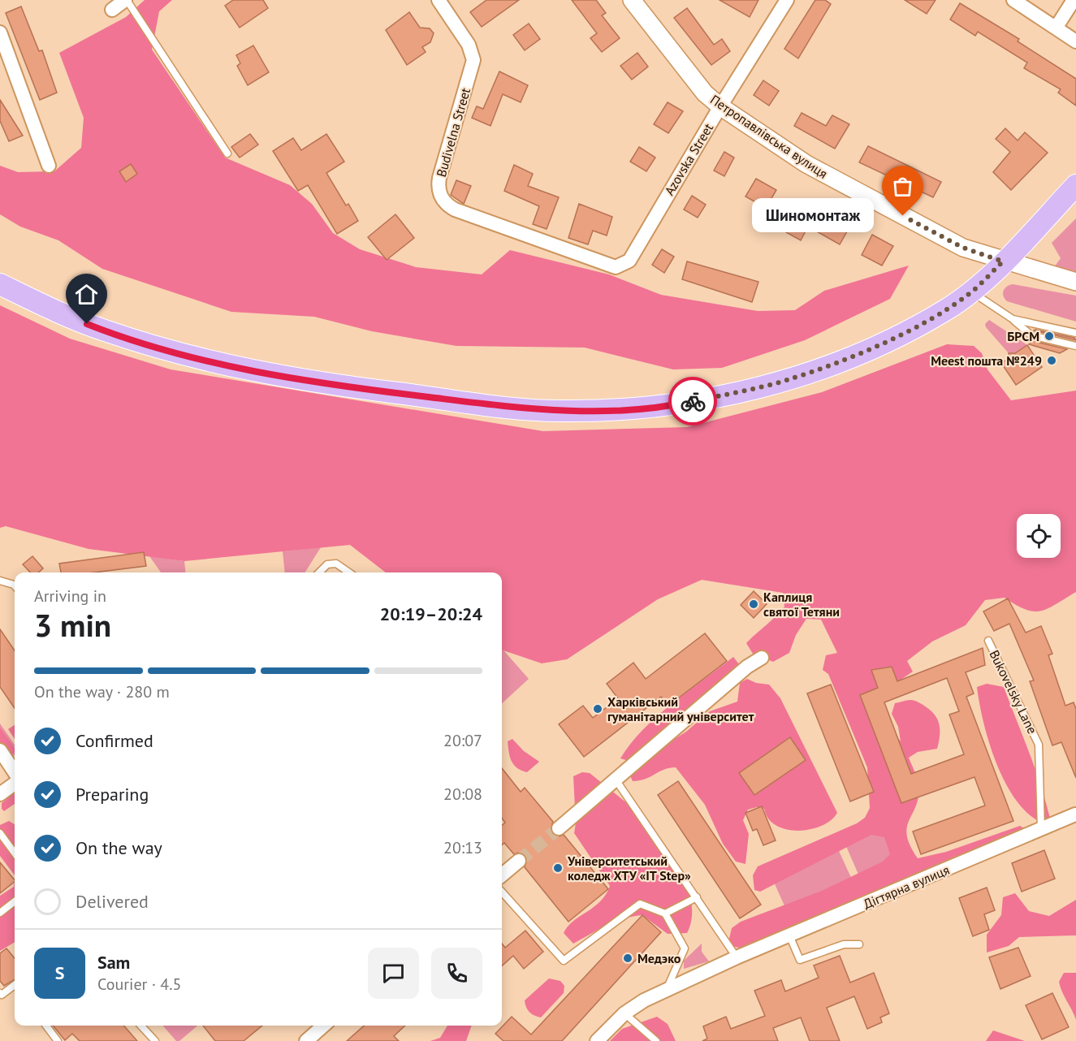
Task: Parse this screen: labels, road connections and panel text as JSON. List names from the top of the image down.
{
  "streets": {
    "street": [
      "Budivelna Street",
      "Петропавлівська вулиця",
      "Azovska Street",
      "Дігтярна вулиця"
    ],
    "lane": ["Bukovelsky Lane"]
  },
  "crossings": [
    ["Budivelna Street", "Azovska Street"],
    ["Петропавлівська вулиця", "Azovska Street"],
    ["Bukovelsky Lane", "Дігтярна вулиця"]
  ],
  "places": [
    "Шиномонтаж",
    "БРСМ",
    "Meest пошта №249",
    "Каплиця святої Тетяни",
    "Харківський гуманітарний університет",
    "Університетський коледж ХТУ «IT Step»",
    "Медэко"
  ],
  "page": {
    "bubble": "Шиномонтаж",
    "heading": ["3 min", "Arriving in", "20:19–20:24"],
    "panel": ["Sam", "Courier · 4.5"],
    "bar": "On the way · 280 m",
    "list": [
      ["Confirmed", "20:07"],
      ["Preparing", "20:08"],
      ["On the way", "20:13"],
      "Delivered"
    ],
    "round": "S"
  }
}
